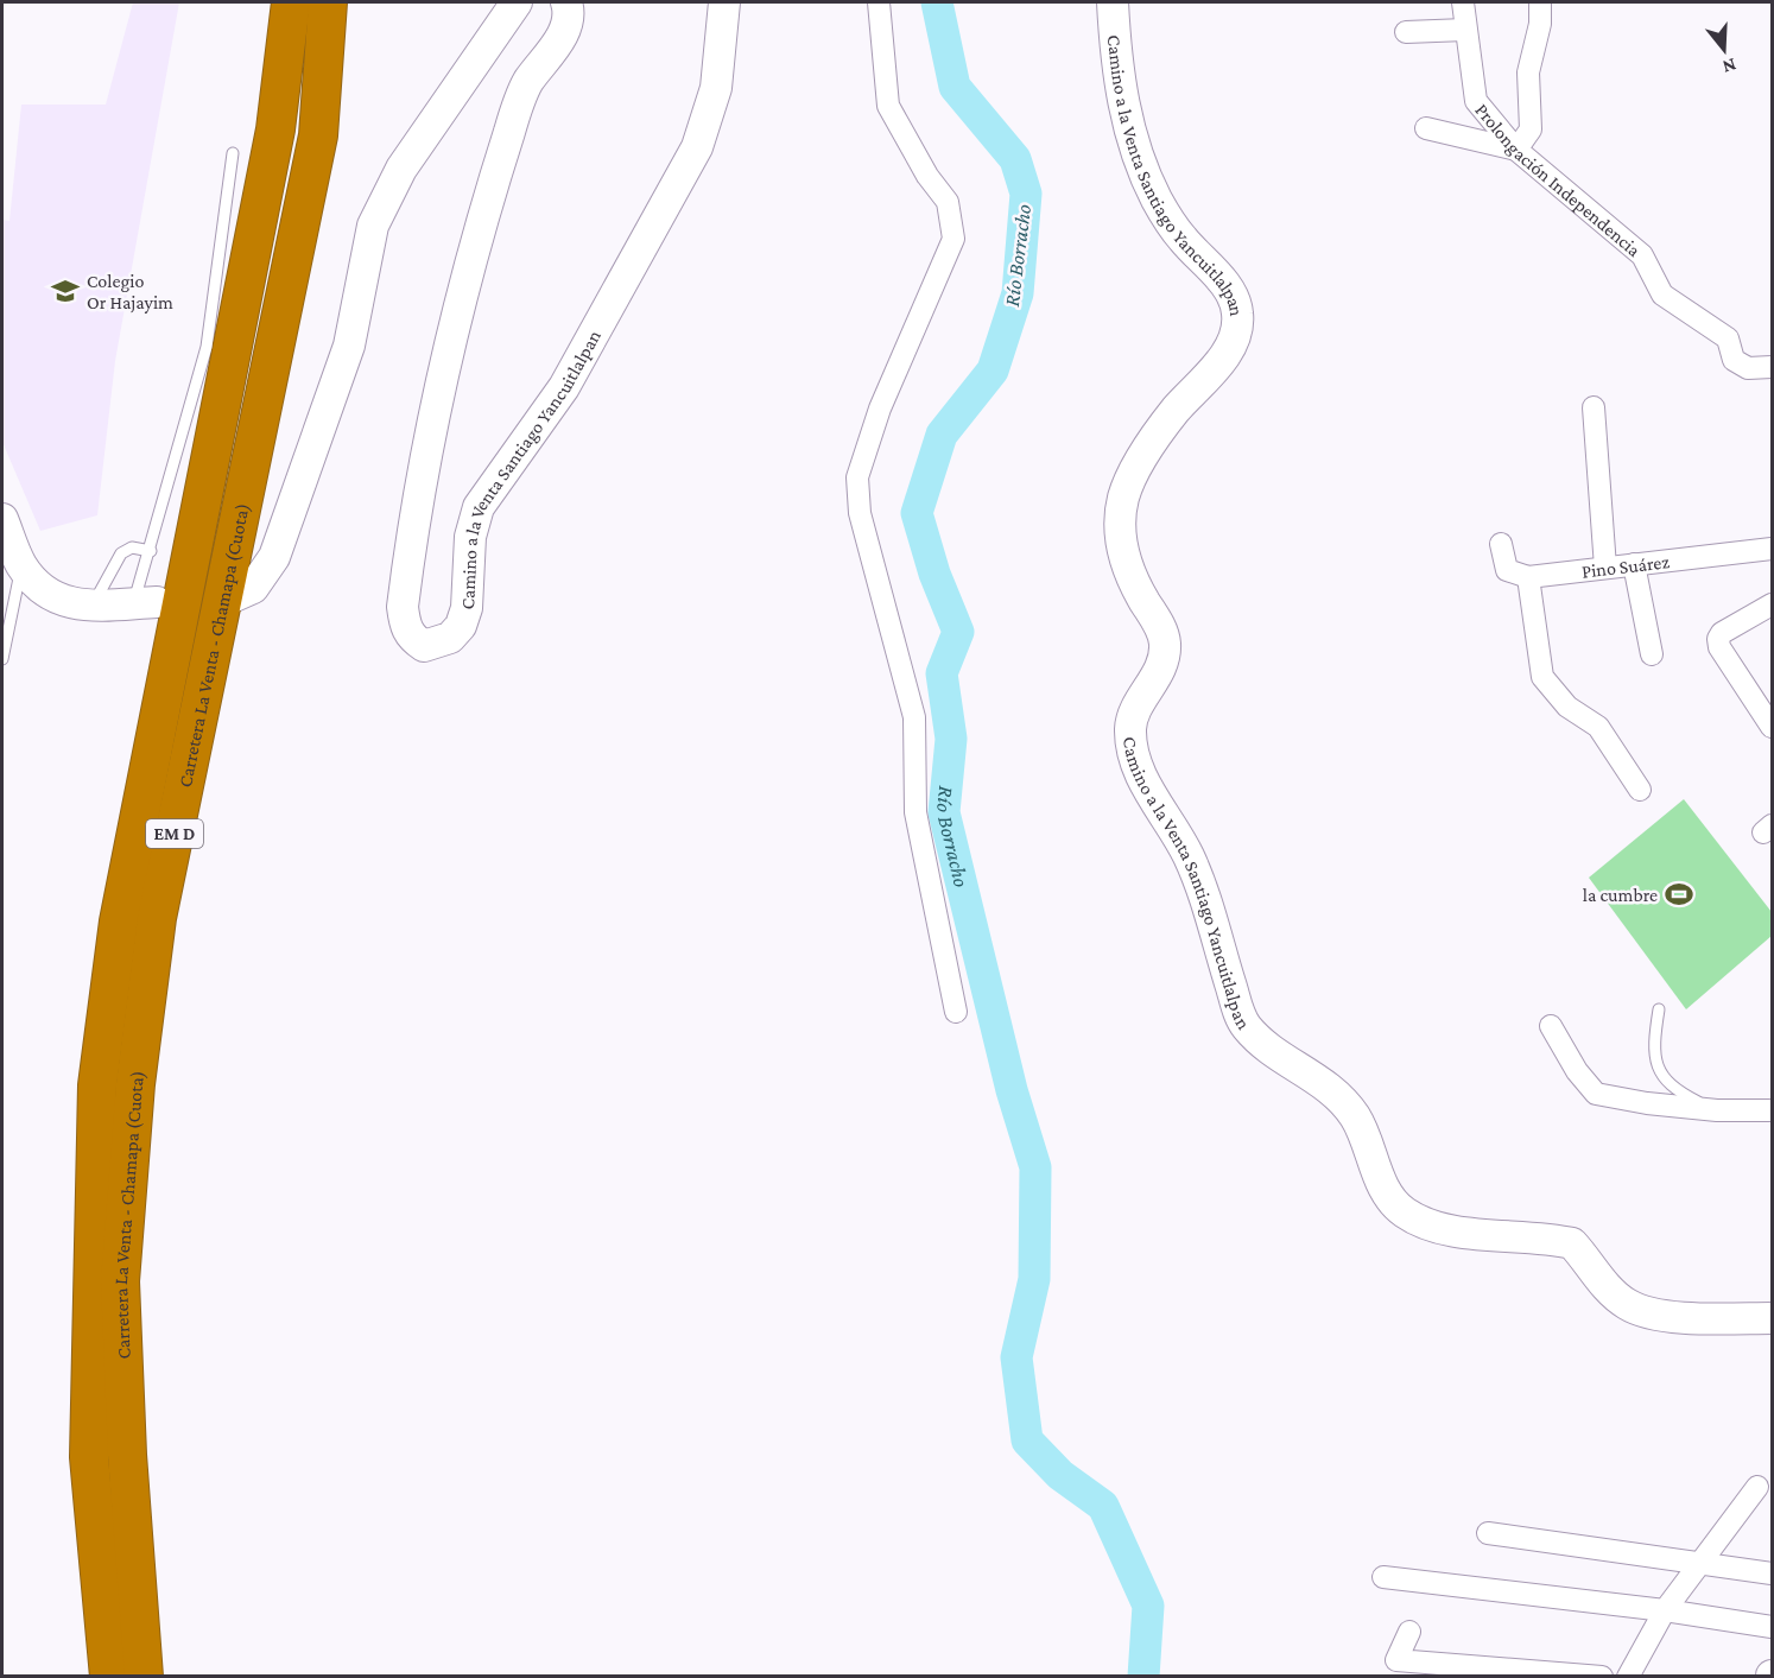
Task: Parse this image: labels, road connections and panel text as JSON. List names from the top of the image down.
{
  "streets": {
    "highway": ["Carretera La Venta - Chamapa (Cuota)", "EM D"],
    "main road": ["Camino a la Venta Santiago Yancuitlalpan"],
    "street": ["Prolongación Independencia", "Pino Suárez"]
  },
  "water": ["Río Borracho"],
  "places": {
    "school or university": ["Colegio Or Hajayim"],
    "sports": ["la cumbre"]
  },
  "north": "bottom"
}
